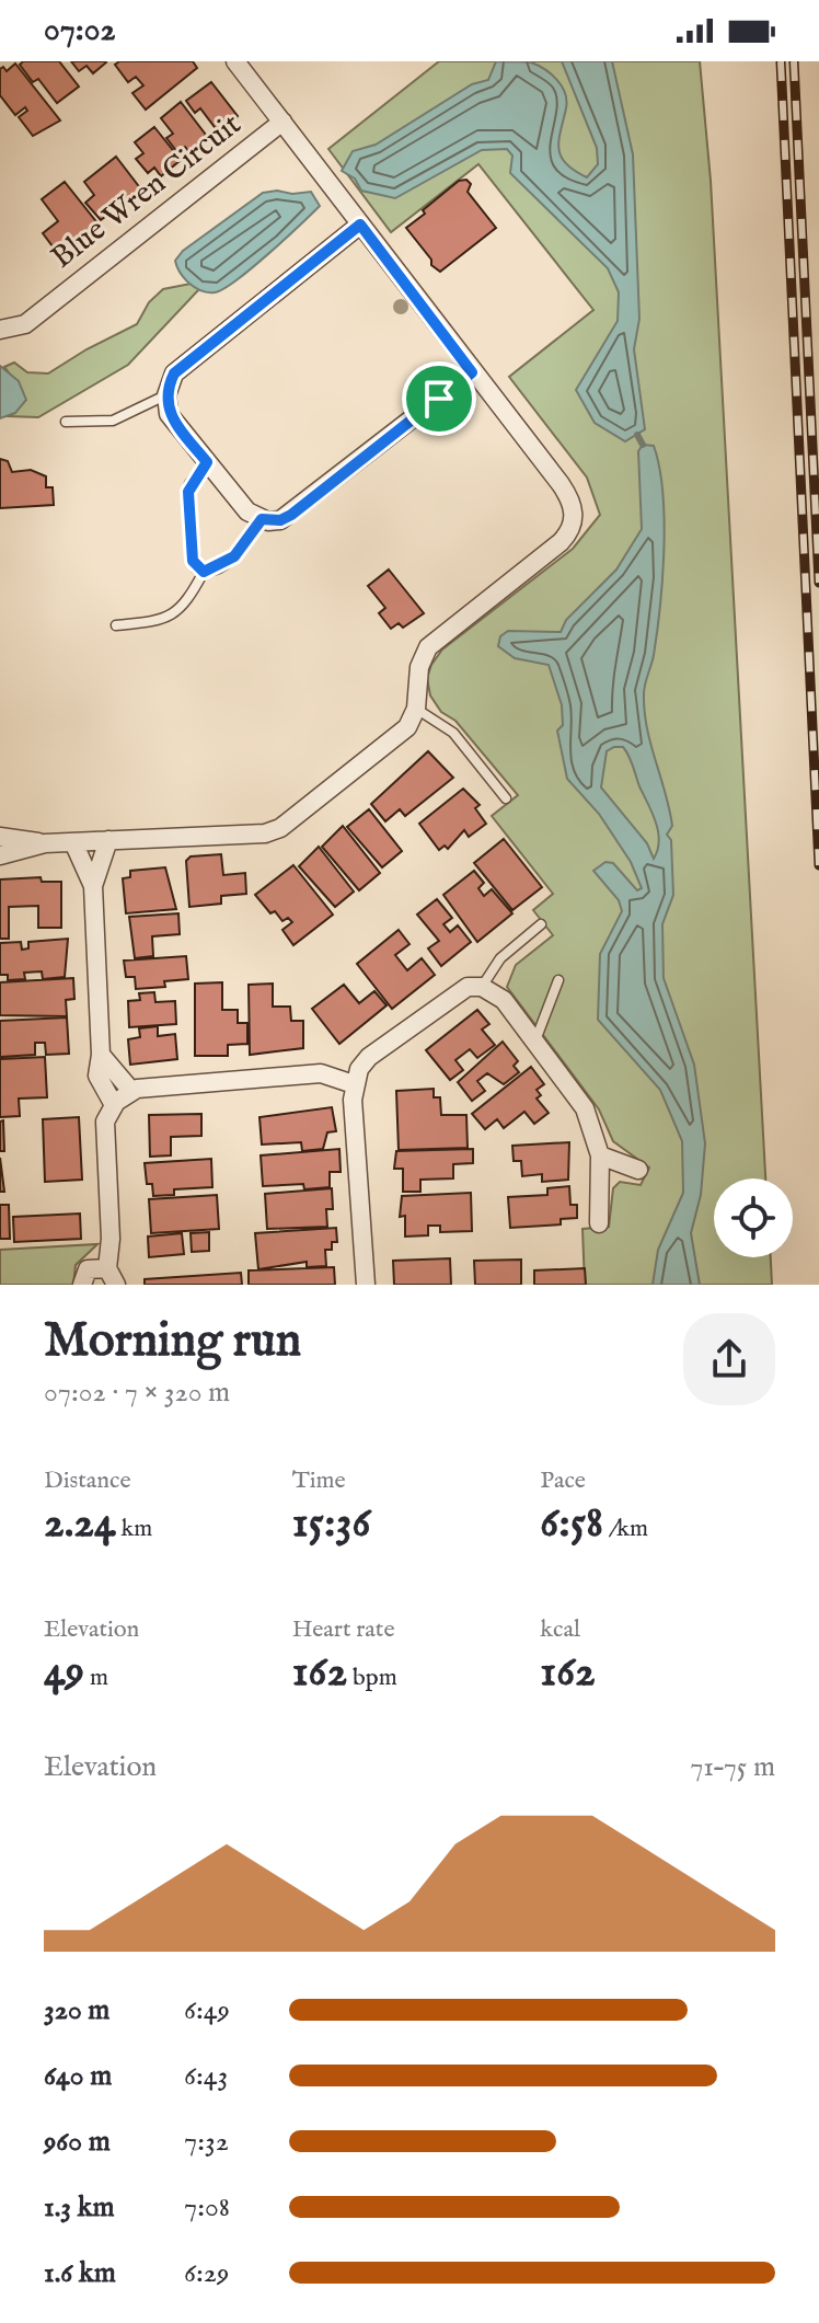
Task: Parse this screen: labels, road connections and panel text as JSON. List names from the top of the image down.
{
  "streets": {
    "street": ["Blue Wren Circuit"]
  },
  "page": {
    "status": "07:02",
    "heading": ["Morning run", "07:02 · 7 × 320 m"],
    "stats": [
      ["Distance", "2.24 km"],
      ["Time", "15:36"],
      ["Pace", "6:58 /km"],
      ["Elevation", "49 m"],
      ["Heart rate", "162 bpm"],
      ["kcal", "162"]
    ],
    "chart": ["Elevation", "71–75 m"],
    "list": [
      {
        "name": "320 m",
        "note": "6:49"
      },
      {
        "name": "640 m",
        "note": "6:43"
      },
      {
        "name": "960 m",
        "note": "7:32"
      },
      {
        "name": "1.3 km",
        "note": "7:08"
      },
      {
        "name": "1.6 km",
        "note": "6:29"
      }
    ]
  }
}
